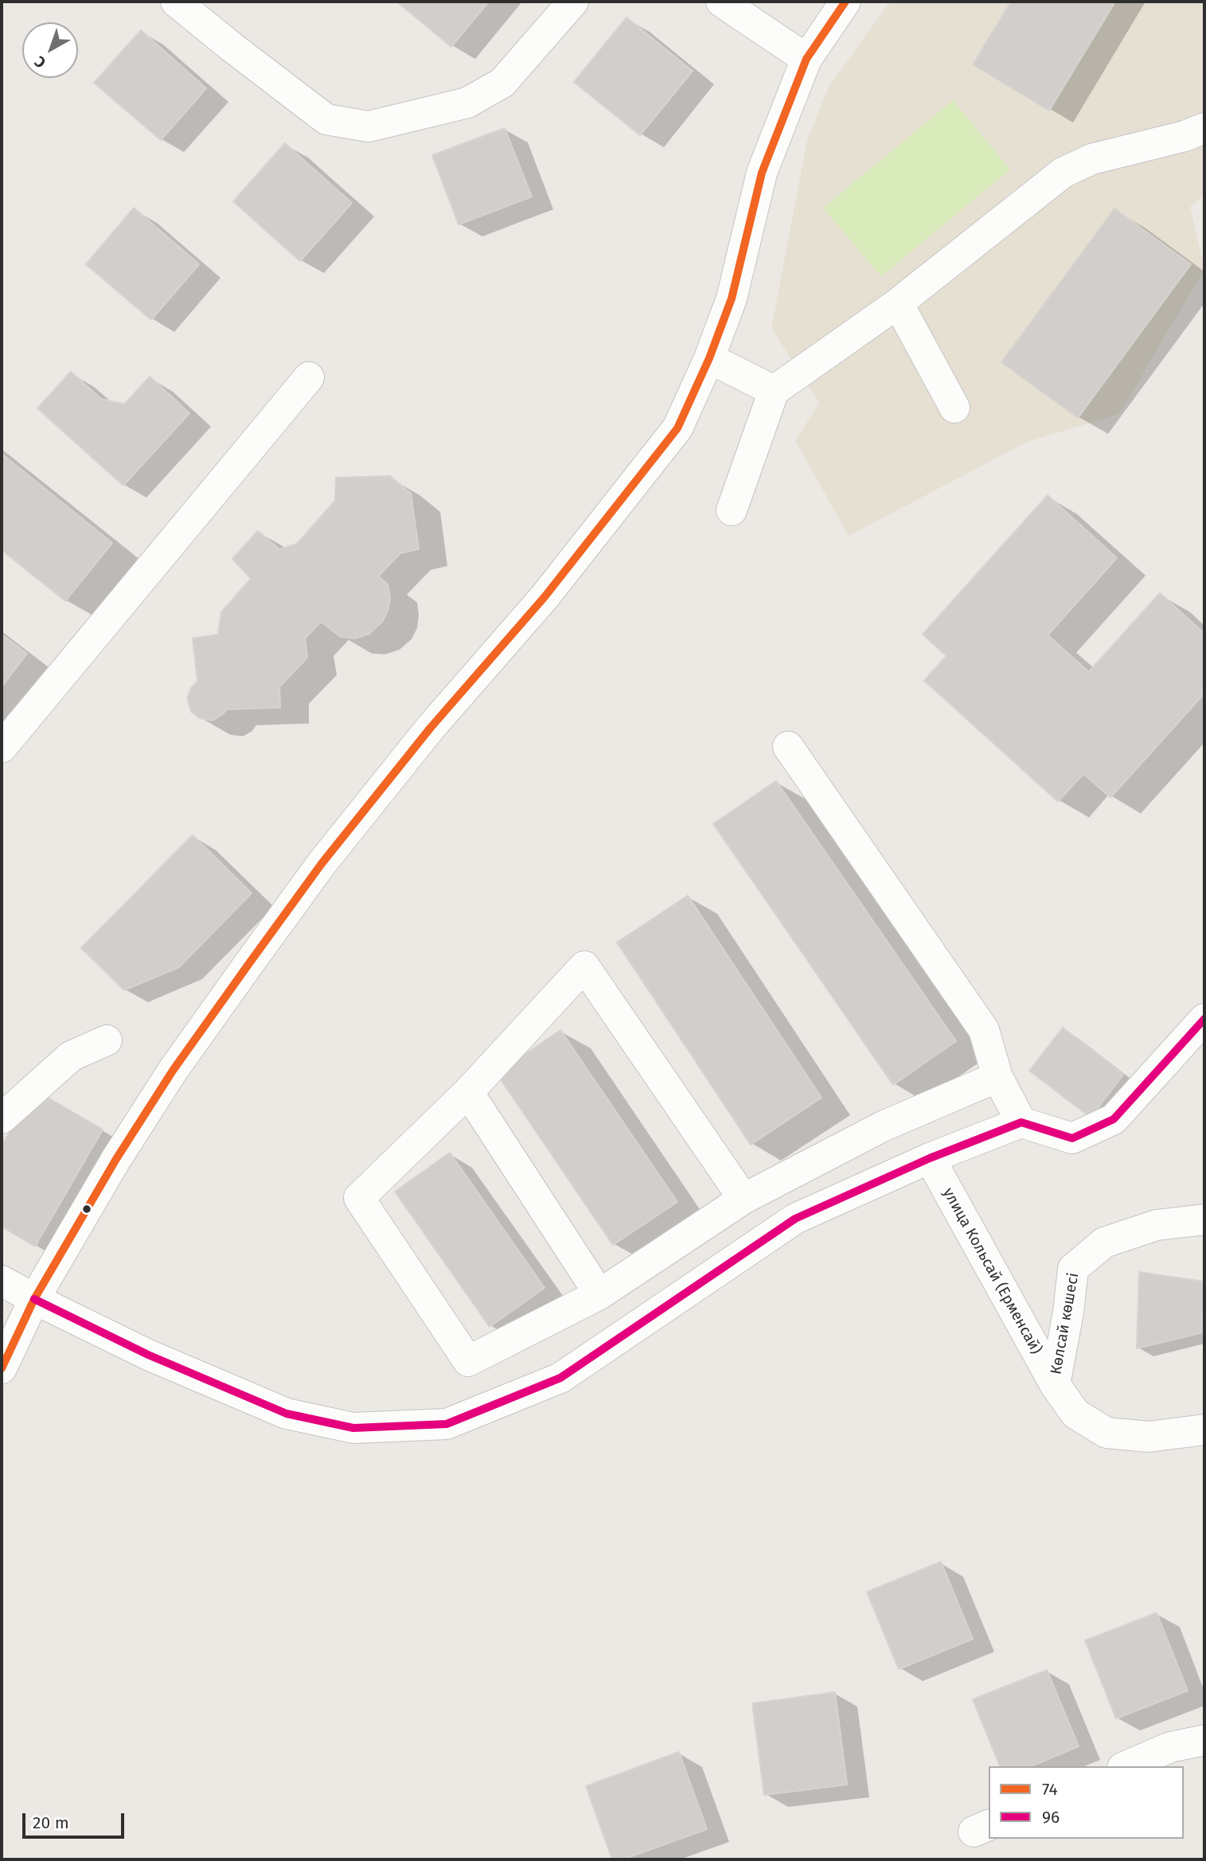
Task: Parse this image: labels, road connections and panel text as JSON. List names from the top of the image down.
{
  "streets": {
    "street": ["улица Кольсай (Ерменсай)", "Көлсай көшесі"]
  },
  "crossings": [
    ["улица Кольсай (Ерменсай)", "Көлсай көшесі"]
  ],
  "lines": ["transit line 74", "transit line 96"],
  "legend": ["74", "96"],
  "scale_bar": "20 m",
  "north": "bottom left"
}
